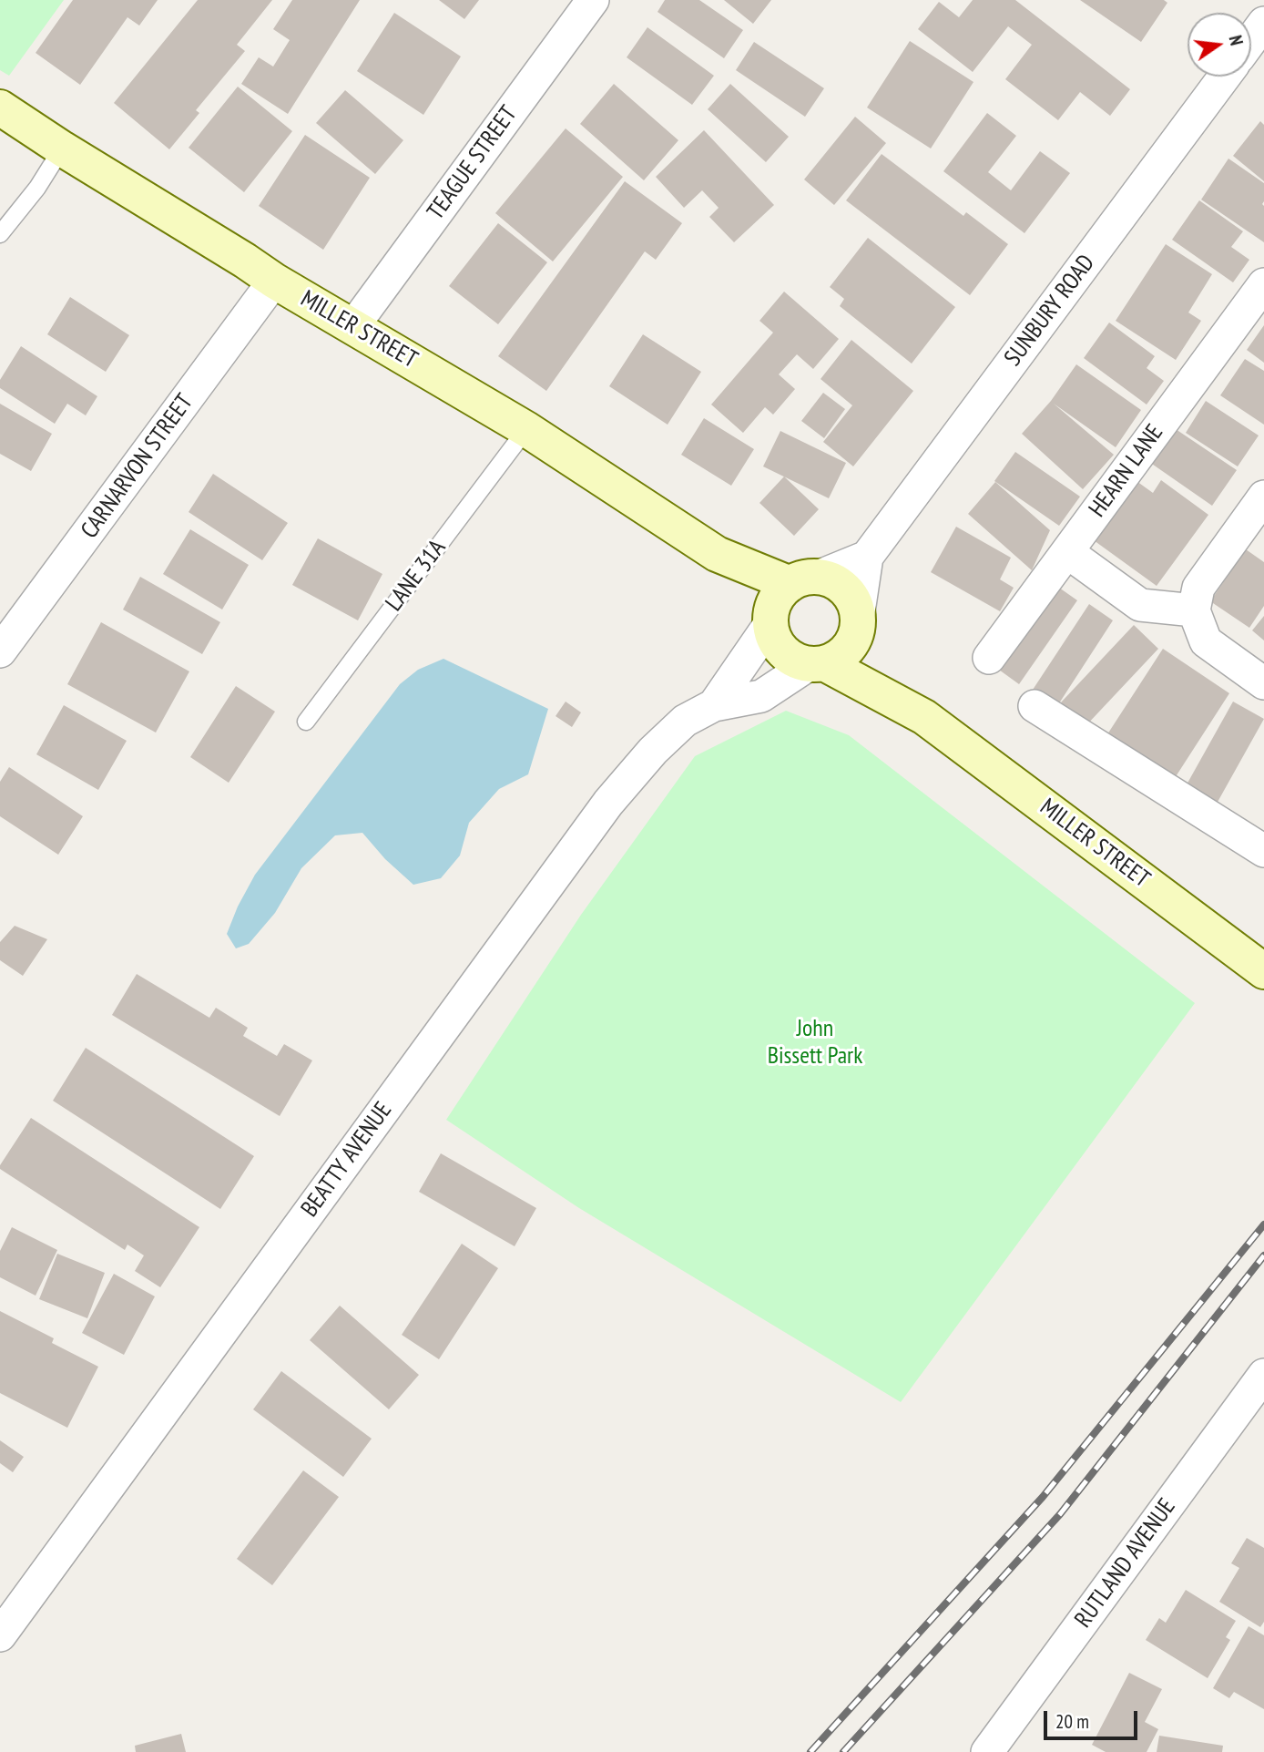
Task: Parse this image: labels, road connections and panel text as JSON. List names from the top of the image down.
{
  "streets": {
    "main road": ["MILLER STREET"],
    "street": [
      "TEAGUE STREET",
      "SUNBURY ROAD",
      "CARNARVON STREET",
      "HEARN LANE",
      "BEATTY AVENUE",
      "RUTLAND AVENUE"
    ],
    "lane": ["LANE 31A"]
  },
  "crossings": [
    ["TEAGUE STREET", "MILLER STREET"],
    ["SUNBURY ROAD", "MILLER STREET"],
    ["SUNBURY ROAD", "BEATTY AVENUE"],
    ["MILLER STREET", "CARNARVON STREET"],
    ["MILLER STREET", "LANE 31A"],
    ["MILLER STREET", "BEATTY AVENUE"]
  ],
  "parks": ["John Bissett Park"],
  "scale_bar": "20 m",
  "north": "right"
}
